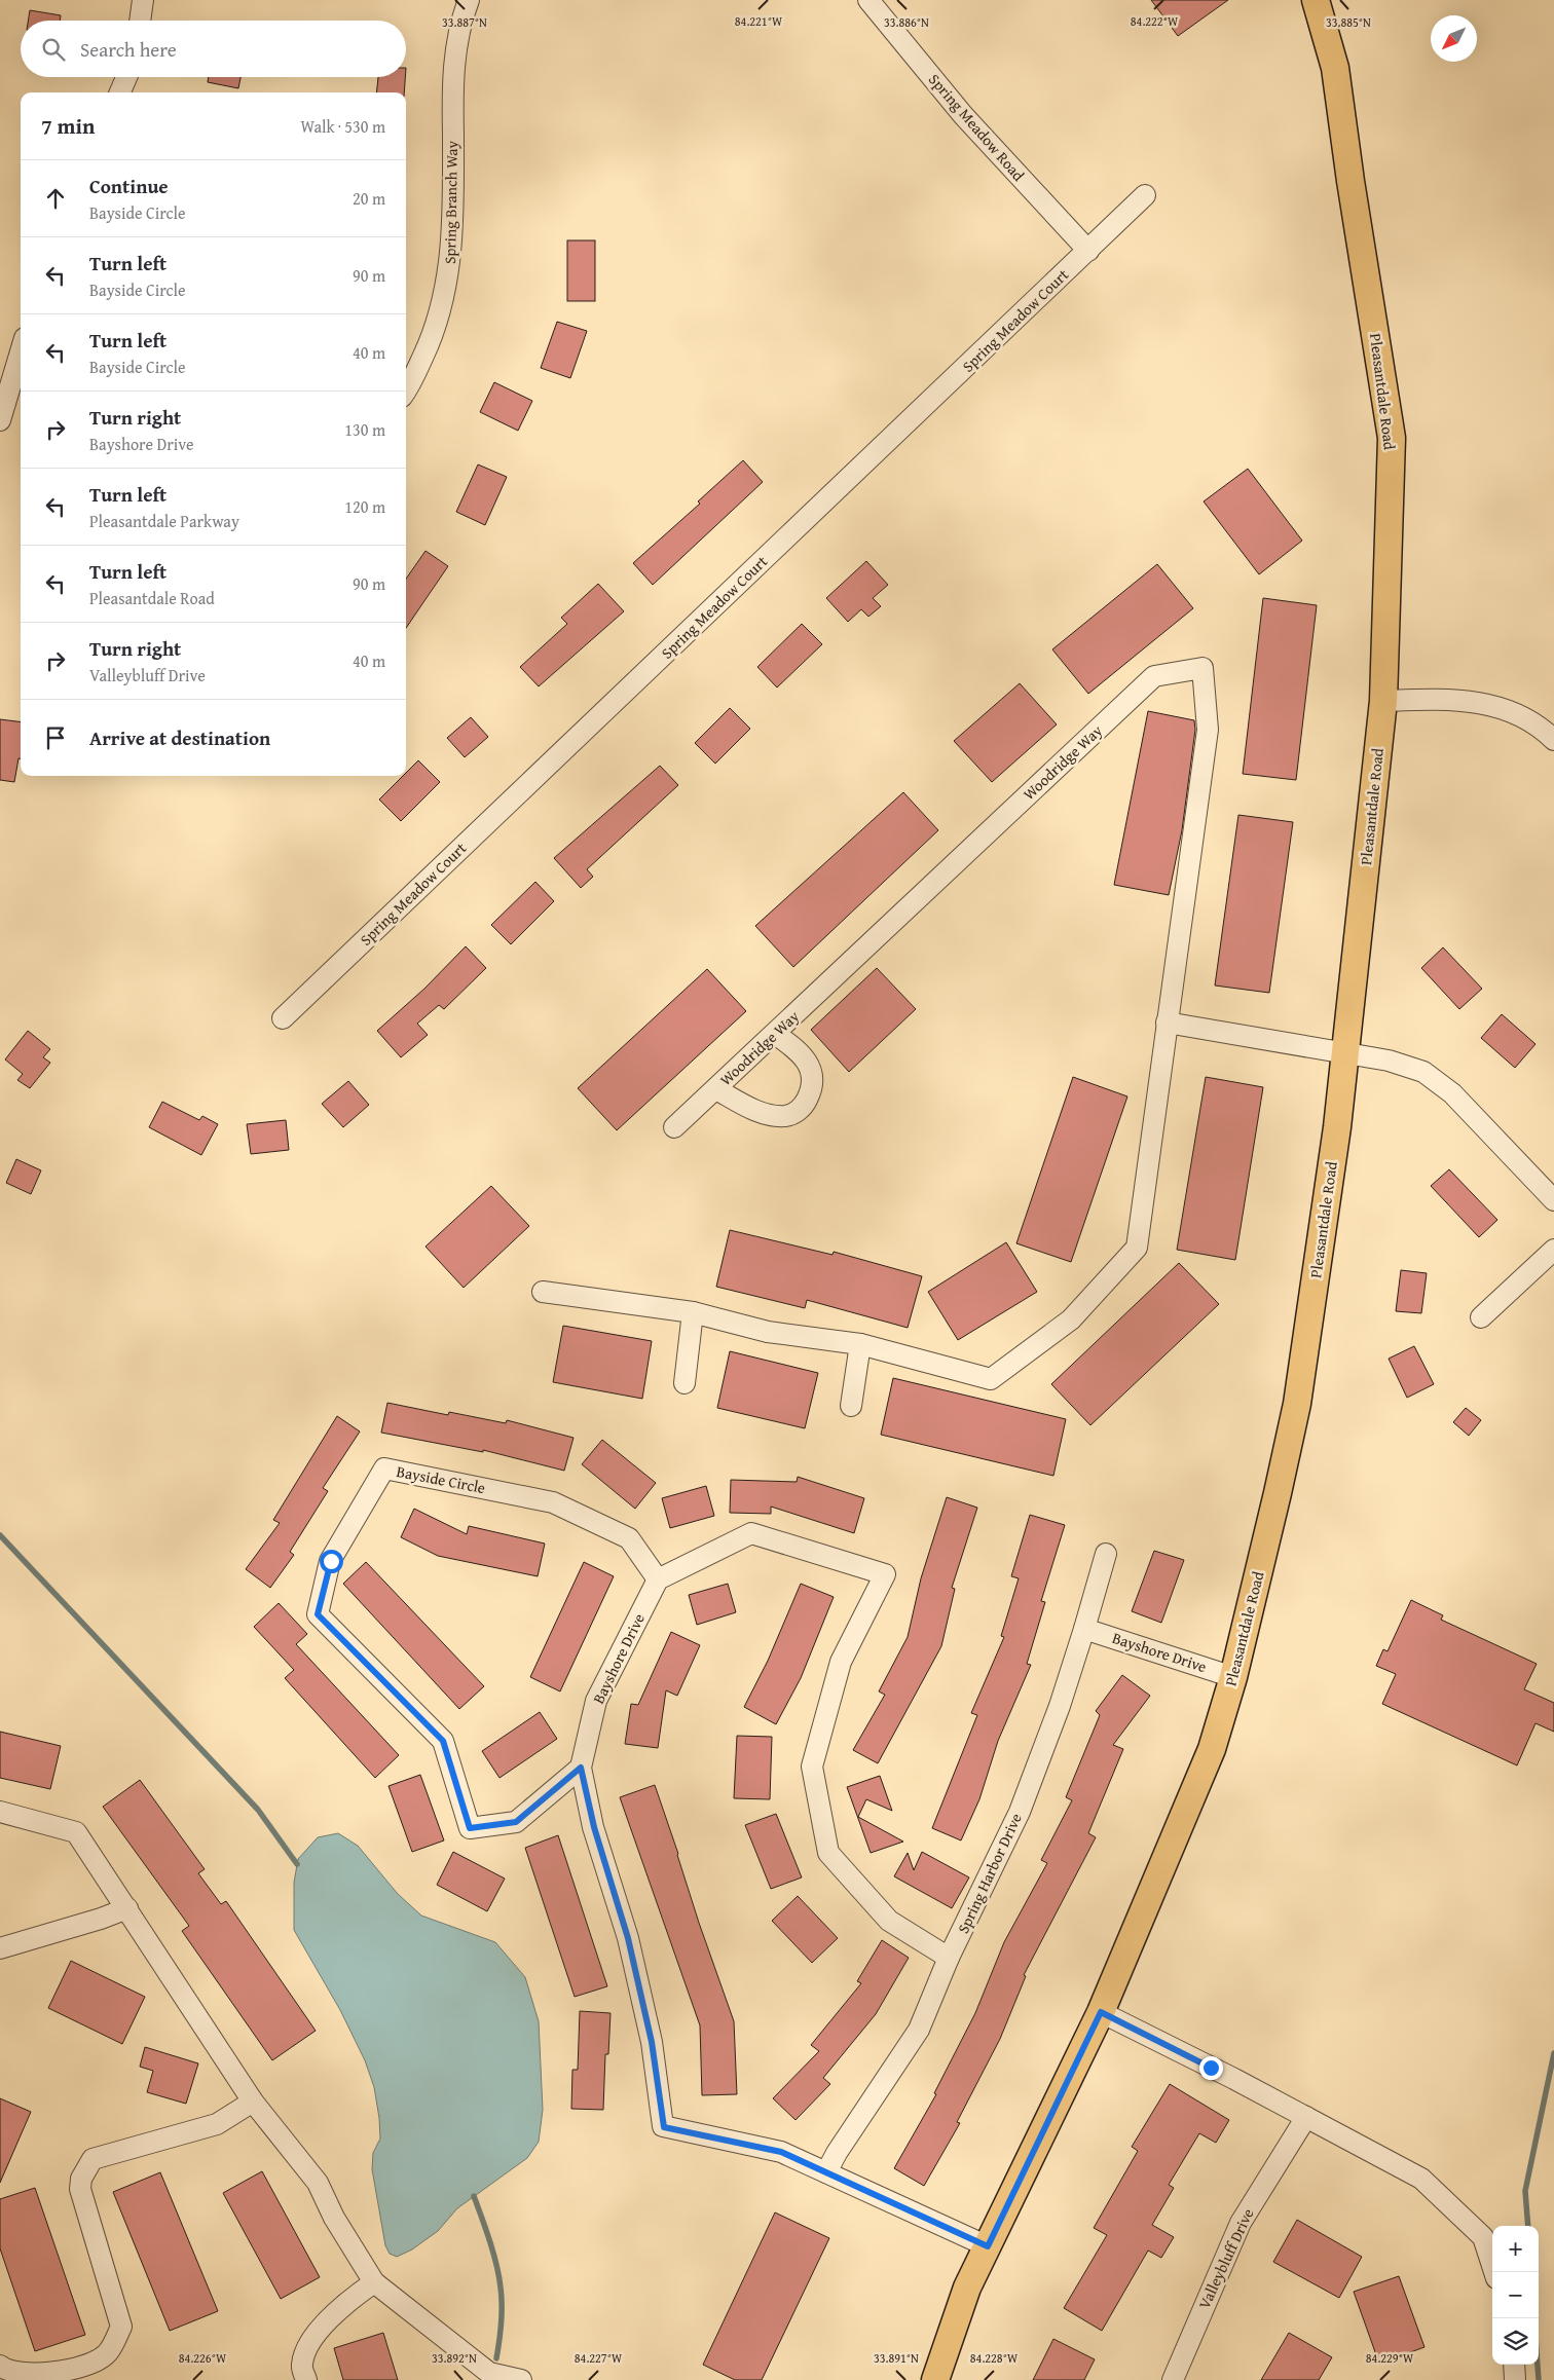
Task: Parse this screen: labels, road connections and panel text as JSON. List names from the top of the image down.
{
  "streets": {
    "main road": ["Pleasantdale Road"],
    "street": [
      "Spring Meadow Road",
      "Spring Branch Way",
      "Spring Meadow Court",
      "Woodridge Way",
      "Bayside Circle",
      "Bayshore Drive",
      "Spring Harbor Drive",
      "Valleybluff Drive"
    ]
  },
  "crossings": [
    ["Spring Meadow Road", "Spring Meadow Court"],
    ["Pleasantdale Road", "Bayshore Drive"],
    ["Bayside Circle", "Bayshore Drive"],
    ["Bayshore Drive", "Spring Harbor Drive"]
  ],
  "north": "bottom left",
  "page": {
    "search": "Search here",
    "heading": ["7 min", "Walk · 530 m"],
    "list": [
      ["Continue", "Bayside Circle", "20 m"],
      ["Turn left", "Bayside Circle", "90 m"],
      ["Turn left", "Bayside Circle", "40 m"],
      ["Turn right", "Bayshore Drive", "130 m"],
      ["Turn left", "Pleasantdale Parkway", "120 m"],
      ["Turn left", "Pleasantdale Road", "90 m"],
      ["Turn right", "Valleybluff Drive", "40 m"],
      "Arrive at destination"
    ],
    "map_buttons": ["+", "−"]
  },
  "coordinates": [
    "84.221°W",
    "84.222°W",
    "33.887°N",
    "33.886°N",
    "33.885°N",
    "33.892°N",
    "33.891°N",
    "84.226°W",
    "84.227°W",
    "84.228°W",
    "84.229°W"
  ]
}
